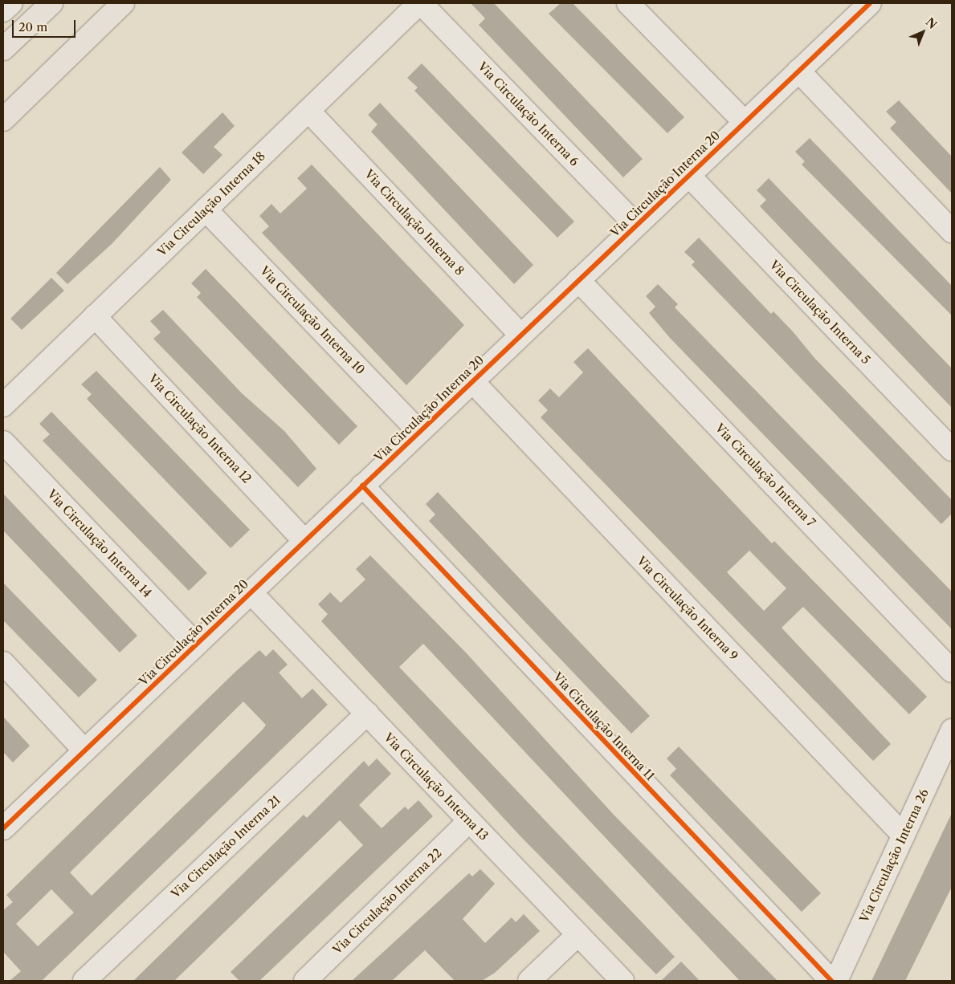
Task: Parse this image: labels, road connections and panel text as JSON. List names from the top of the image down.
{
  "streets": {
    "street": [
      "Via Circulação Interna 6",
      "Via Circulação Interna 20",
      "Via Circulação Interna 18",
      "Via Circulação Interna 8",
      "Via Circulação Interna 5",
      "Via Circulação Interna 10",
      "Via Circulação Interna 12",
      "Via Circulação Interna 7",
      "Via Circulação Interna 14",
      "Via Circulação Interna 9",
      "Via Circulação Interna 11",
      "Via Circulação Interna 13",
      "Via Circulação Interna 21",
      "Via Circulação Interna 26",
      "Via Circulação Interna 22"
    ]
  },
  "crossings": [
    ["Via Circulação Interna 6", "Via Circulação Interna 20"],
    ["Via Circulação Interna 6", "Via Circulação Interna 18"],
    ["Via Circulação Interna 20", "Via Circulação Interna 8"],
    ["Via Circulação Interna 20", "Via Circulação Interna 5"],
    ["Via Circulação Interna 20", "Via Circulação Interna 10"],
    ["Via Circulação Interna 20", "Via Circulação Interna 12"],
    ["Via Circulação Interna 20", "Via Circulação Interna 7"],
    ["Via Circulação Interna 20", "Via Circulação Interna 14"],
    ["Via Circulação Interna 20", "Via Circulação Interna 9"],
    ["Via Circulação Interna 20", "Via Circulação Interna 11"],
    ["Via Circulação Interna 20", "Via Circulação Interna 13"],
    ["Via Circulação Interna 18", "Via Circulação Interna 8"],
    ["Via Circulação Interna 18", "Via Circulação Interna 10"],
    ["Via Circulação Interna 18", "Via Circulação Interna 12"],
    ["Via Circulação Interna 9", "Via Circulação Interna 26"],
    ["Via Circulação Interna 13", "Via Circulação Interna 21"],
    ["Via Circulação Interna 13", "Via Circulação Interna 22"]
  ],
  "scale_bar": "20 m",
  "north": "top right"
}
